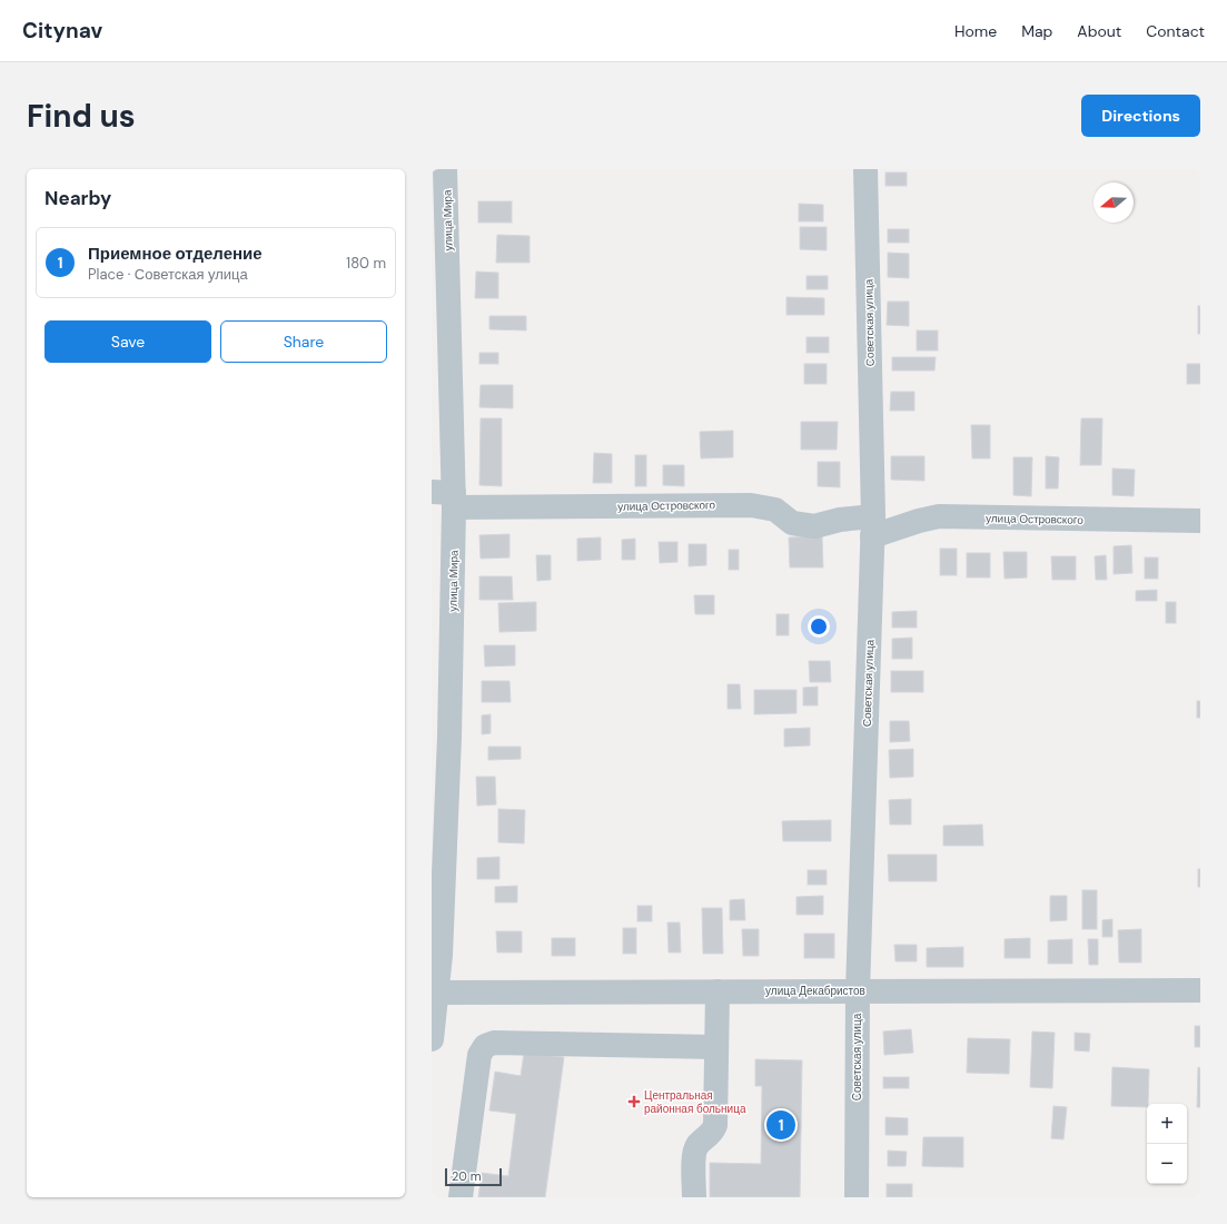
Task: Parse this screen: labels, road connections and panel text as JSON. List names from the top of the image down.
{
  "streets": {
    "street": [
      "улица Мира",
      "Советская улица",
      "улица Островского",
      "улица Декабристов"
    ]
  },
  "crossings": [
    ["улица Мира", "улица Островского"],
    ["улица Мира", "улица Декабристов"],
    ["Советская улица", "улица Островского"],
    ["Советская улица", "улица Декабристов"]
  ],
  "places": {
    "health": ["Центральная районная больница"]
  },
  "scale_bar": "20 m",
  "north": "left",
  "page": {
    "header": "Citynav",
    "nav": [
      "Home",
      "Map",
      "About",
      "Contact"
    ],
    "buttons": [
      "Directions",
      ["Save", "Share"]
    ],
    "title": "Find us",
    "heading": "Nearby",
    "list": [
      {
        "mark": "1",
        "name": "Приемное отделение",
        "note": "Place · Советская улица",
        "value": "180 m"
      }
    ],
    "map_buttons": ["+", "−"],
    "pins": "1",
    "scale": "20 m"
  }
}
